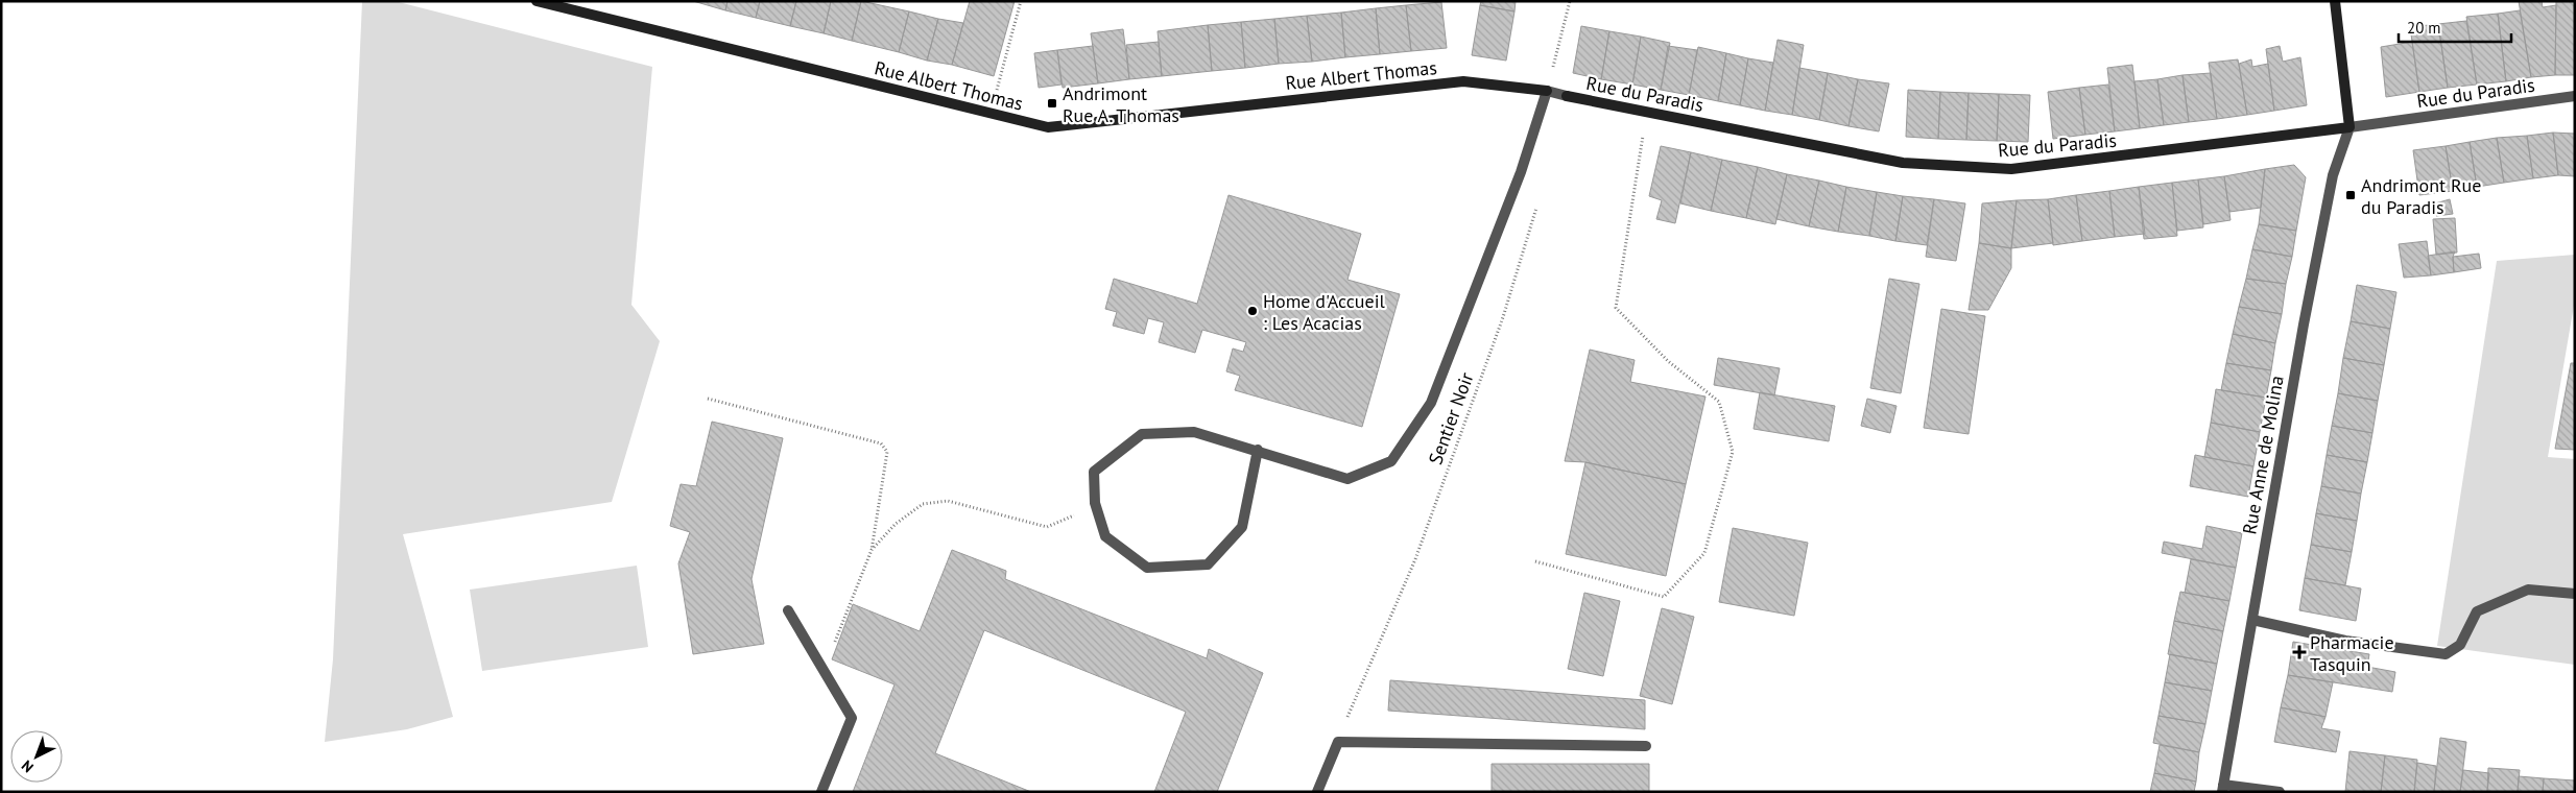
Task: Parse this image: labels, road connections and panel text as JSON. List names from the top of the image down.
{
  "streets": {
    "street": ["Rue Albert Thomas", "Rue du Paradis", "Rue Anne de Molina"],
    "path": ["Sentier Noir"]
  },
  "crossings": [
    ["Rue Albert Thomas", "Rue du Paradis"],
    ["Rue du Paradis", "Rue Anne de Molina"]
  ],
  "places": {
    "transit": ["Andrimont Rue A. Thomas", "Andrimont Rue du Paradis"],
    "other": ["Home d'Accueil : Les Acacias"],
    "health": ["Pharmacie Tasquin"]
  },
  "scale_bar": "20 m",
  "north": "bottom left"
}
